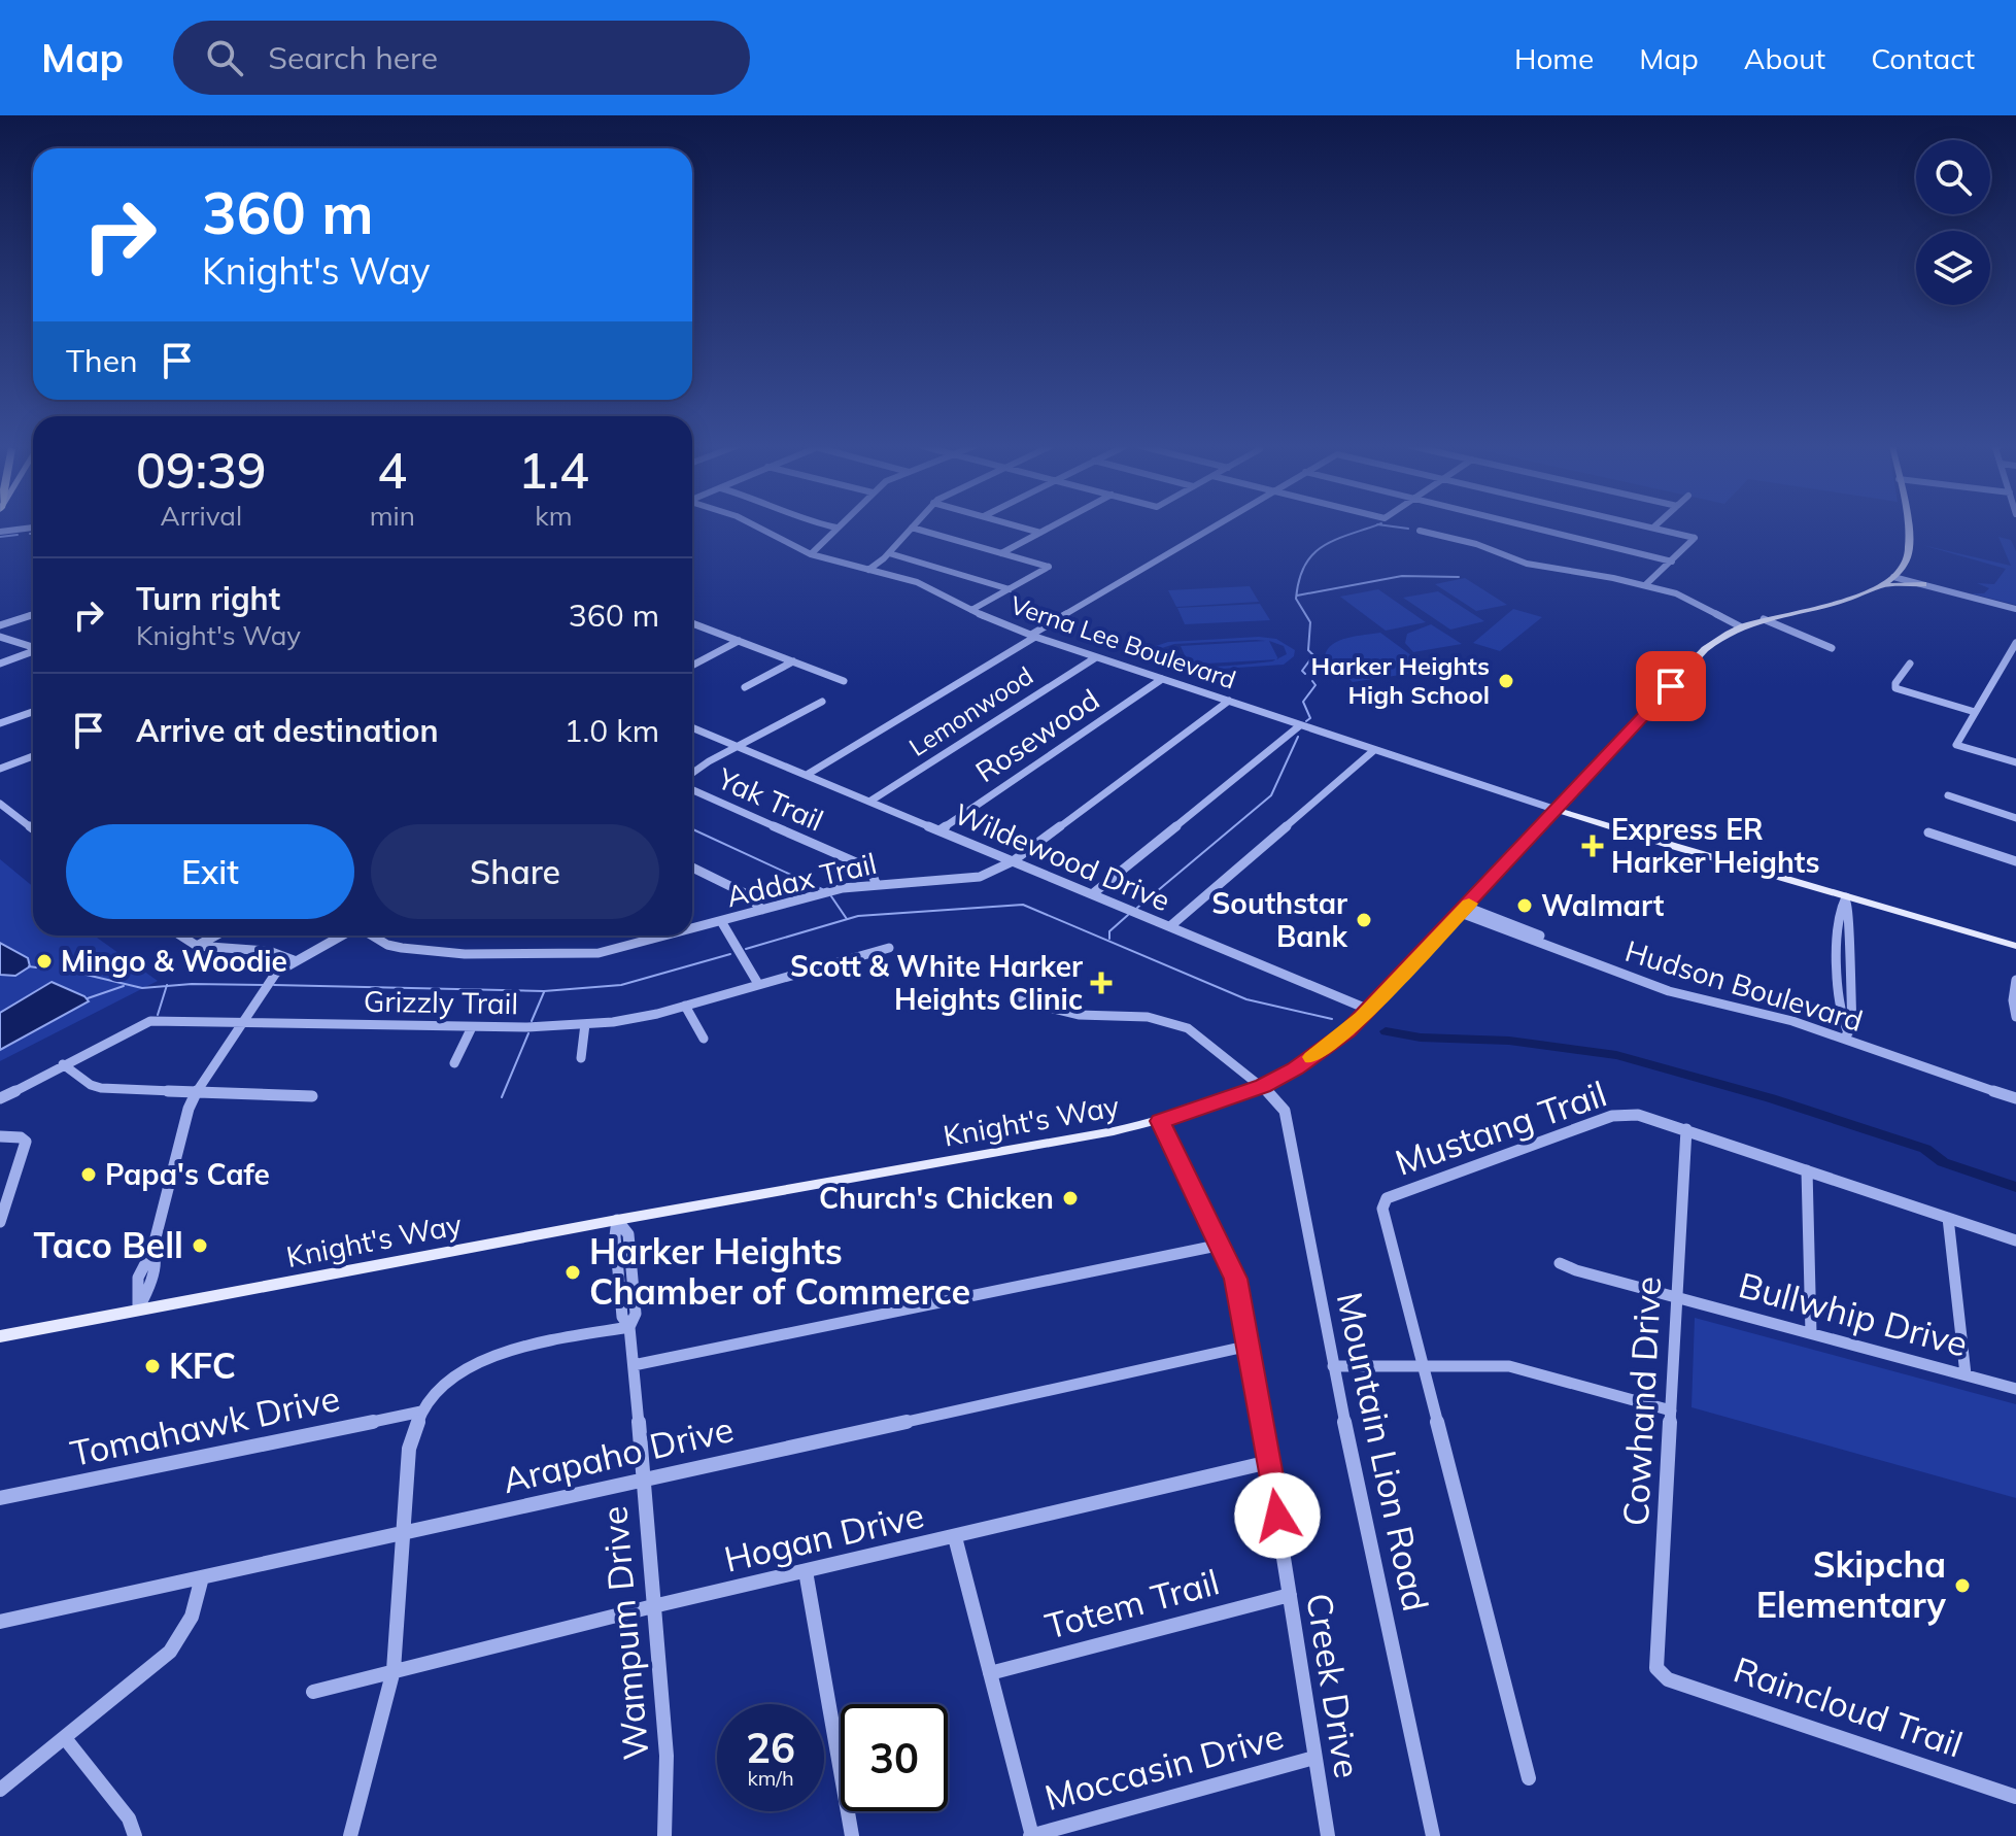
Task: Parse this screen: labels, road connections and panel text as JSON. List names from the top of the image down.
{
  "streets": {
    "main road": ["Knight's Way"],
    "street": [
      "Verna Lee Boulevard",
      "Lemonwood",
      "Rosewood",
      "Yak Trail",
      "Wildewood Drive",
      "Addax Trail",
      "Hudson Boulevard",
      "Grizzly Trail",
      "Mustang Trail",
      "Bullwhip Drive",
      "Cowhand Drive",
      "Tomahawk Drive",
      "Mountain Lion Road",
      "Arapaho Drive",
      "Hogan Drive",
      "Totem Trail",
      "Wampum Drive",
      "Creek Drive",
      "Raincloud Trail",
      "Moccasin Drive"
    ]
  },
  "crossings": [
    ["Verna Lee Boulevard", "Lemonwood"],
    ["Verna Lee Boulevard", "Rosewood"],
    ["Verna Lee Boulevard", "Addax Trail"],
    ["Verna Lee Boulevard", "Knight's Way"],
    ["Lemonwood", "Wildewood Drive"],
    ["Rosewood", "Wildewood Drive"],
    ["Yak Trail", "Addax Trail"],
    ["Wildewood Drive", "Addax Trail"],
    ["Wildewood Drive", "Knight's Way"],
    ["Hudson Boulevard", "Knight's Way"],
    ["Knight's Way", "Mountain Lion Road"],
    ["Knight's Way", "Wampum Drive"],
    ["Knight's Way", "Creek Drive"],
    ["Mustang Trail", "Cowhand Drive"],
    ["Bullwhip Drive", "Cowhand Drive"],
    ["Cowhand Drive", "Raincloud Trail"],
    ["Arapaho Drive", "Wampum Drive"],
    ["Arapaho Drive", "Creek Drive"],
    ["Hogan Drive", "Wampum Drive"],
    ["Hogan Drive", "Creek Drive"],
    ["Totem Trail", "Creek Drive"],
    ["Creek Drive", "Moccasin Drive"]
  ],
  "places": {
    "other": [
      "Harker Heights High School",
      "Walmart",
      "Southstar Bank",
      "Mingo & Woodie",
      "Papa's Cafe",
      "Church's Chicken",
      "Taco Bell",
      "Harker Heights Chamber of Commerce",
      "KFC",
      "Skipcha Elementary"
    ],
    "health": ["Express ER Harker Heights", "Scott & White Harker Heights Clinic"]
  },
  "page": {
    "header": "Map",
    "search": "Search here",
    "nav": [
      "Home",
      "Map",
      "About",
      "Contact"
    ],
    "turn": ["360 m", "Knight's Way"],
    "then": "Then",
    "eta": [
      "09:39",
      "Arrival",
      "4",
      "min",
      "1.4",
      "km"
    ],
    "list": [
      {
        "name": "Turn right",
        "note": "Knight's Way",
        "value": "360 m"
      },
      {
        "name": "Arrive at destination",
        "value": "1.0 km"
      }
    ],
    "buttons": ["Exit", "Share"],
    "speed": "26 km/h",
    "limit": "30"
  }
}
